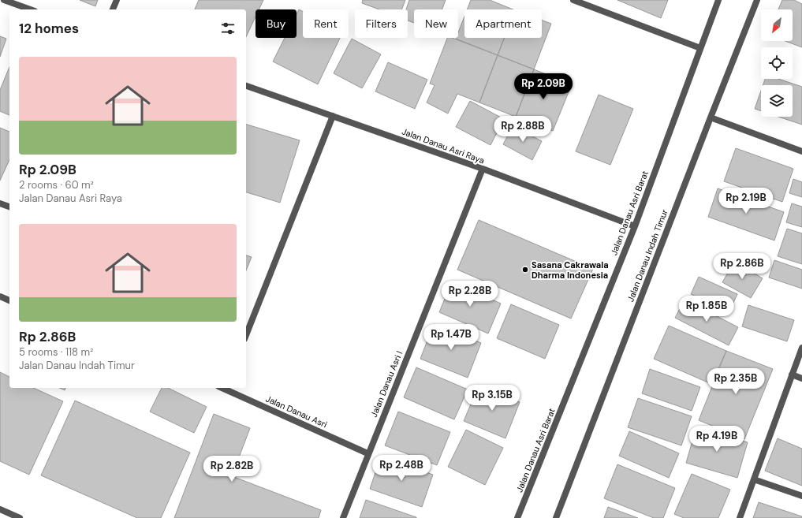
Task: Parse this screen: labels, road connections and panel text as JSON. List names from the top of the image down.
{
  "streets": {
    "street": [
      "Jalan Danau Asri Raya",
      "Jalan Danau Asri Barat",
      "Jalan Danau Indah Timur",
      "Jalan Danau Asri I",
      "Jalan Danau Asri"
    ]
  },
  "crossings": [
    ["Jalan Danau Asri Raya", "Jalan Danau Asri Barat"],
    ["Jalan Danau Asri Raya", "Jalan Danau Asri I"],
    ["Jalan Danau Asri I", "Jalan Danau Asri"]
  ],
  "places": ["Sasana Cakrawala Dharma Indonesia"],
  "north": "bottom left",
  "page": {
    "chip": [
      "Buy",
      "Rent",
      "Filters",
      "New",
      "Apartment"
    ],
    "heading": "12 homes",
    "list": [
      {
        "name": "Rp 2.09B",
        "note": "2 rooms · 60 m² · Jalan Danau Asri Raya"
      },
      {
        "name": "Rp 2.86B",
        "note": "5 rooms · 118 m² · Jalan Danau Indah Timur"
      }
    ],
    "price": [
      "Rp 2.09B",
      "Rp 2.88B",
      "Rp 2.19B",
      "Rp 2.86B",
      "Rp 2.28B",
      "Rp 1.85B",
      "Rp 1.47B",
      "Rp 2.35B",
      "Rp 3.15B",
      "Rp 4.19B",
      "Rp 2.48B",
      "Rp 2.82B"
    ]
  }
}
